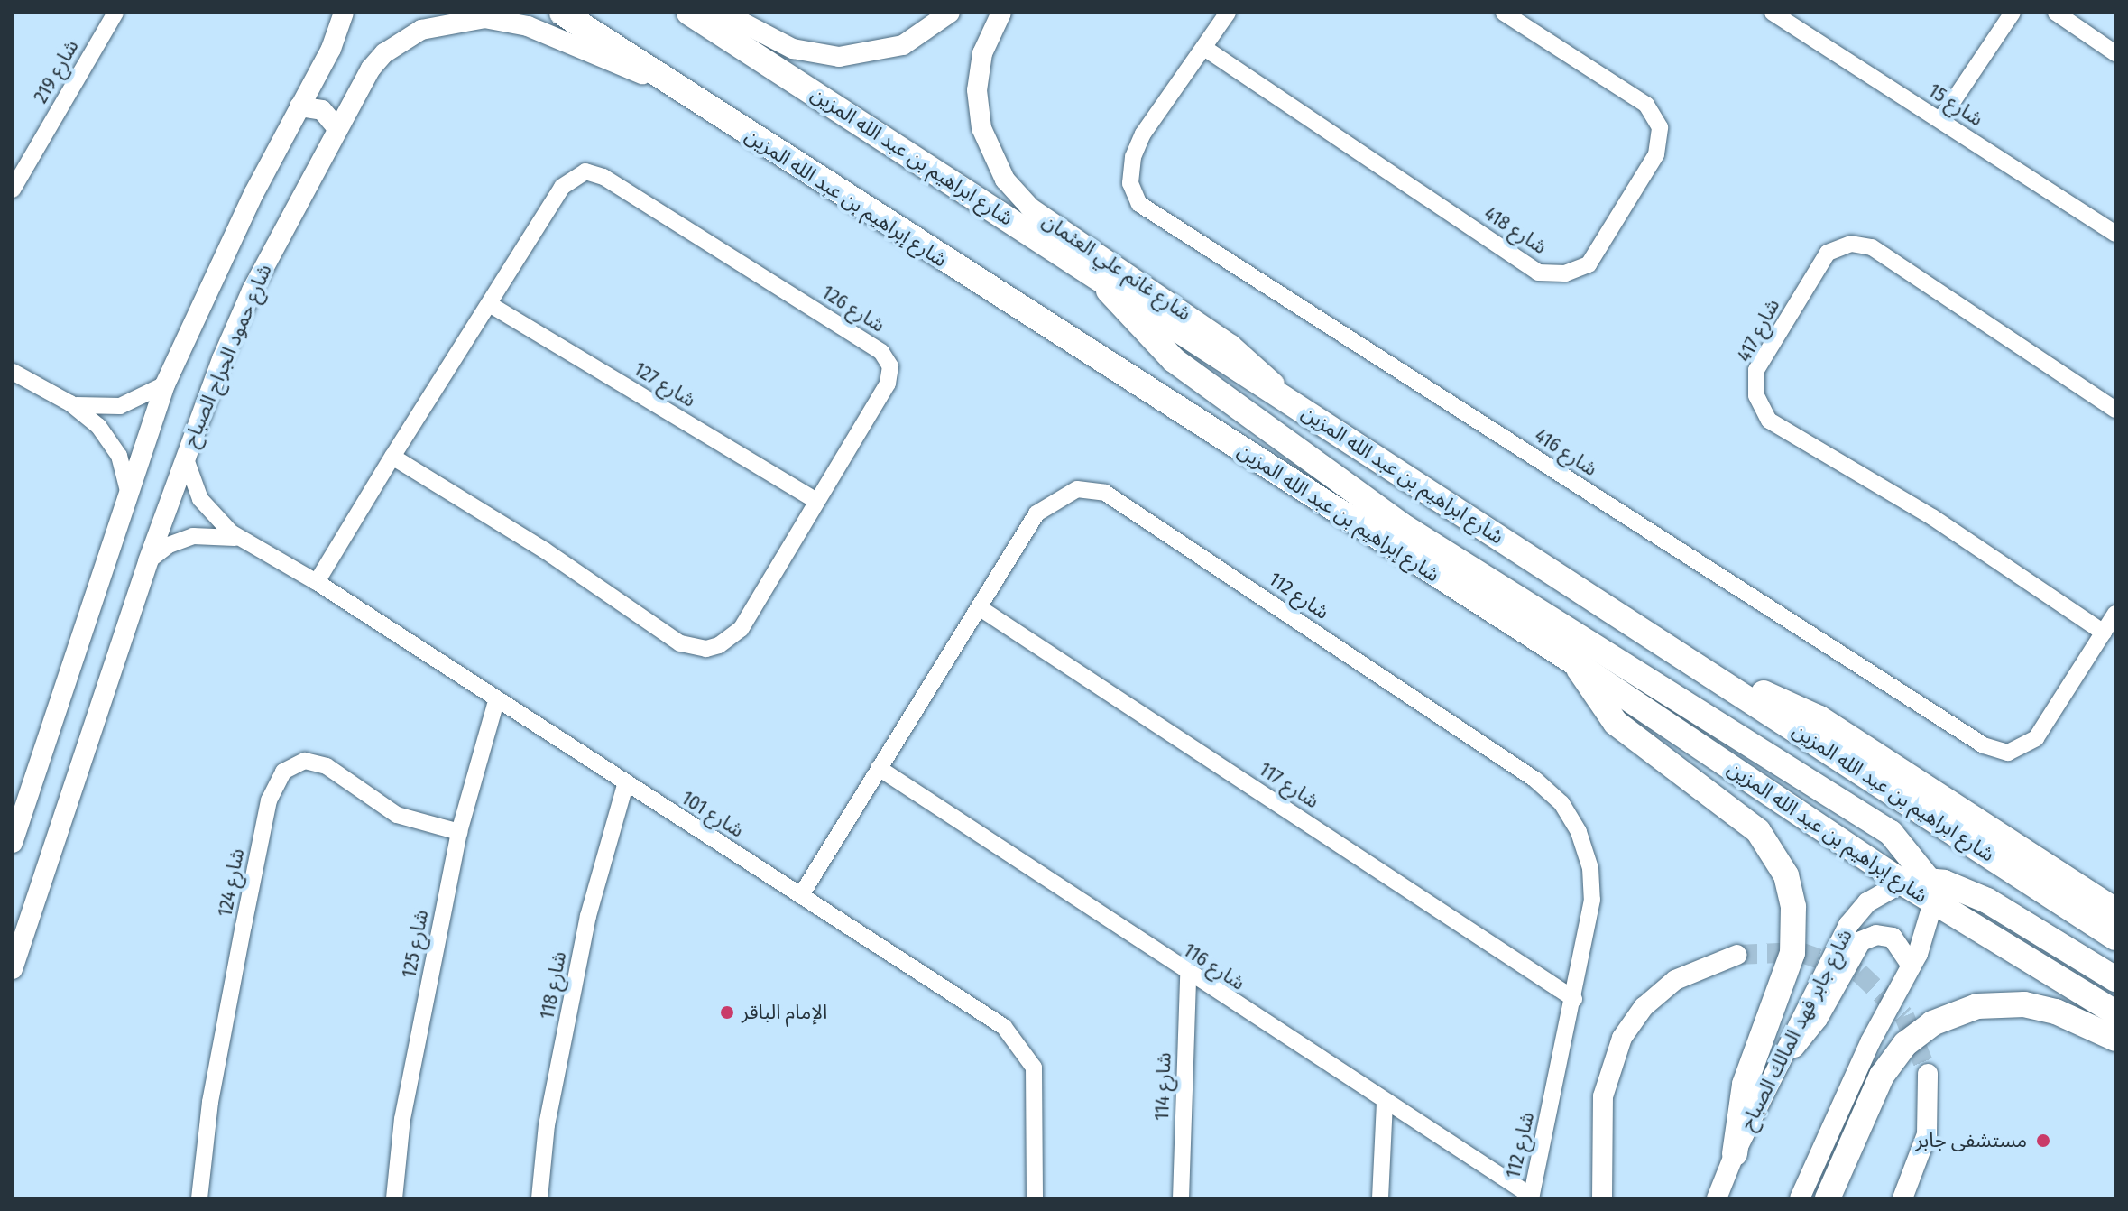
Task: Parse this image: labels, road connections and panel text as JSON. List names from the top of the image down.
{
  "streets": {
    "main road": ["شارع ابراهيم بن عبد الله المزين", "شارع إبراهيم بن عبد الله المزين"],
    "street": [
      "شارع 219",
      "شارع 15",
      "شارع 418",
      "شارع غانم علي العثمان",
      "شارع 126",
      "شارع 417",
      "شارع حمود الجراح الصباح",
      "شارع 127",
      "شارع 416",
      "شارع 112",
      "شارع 117",
      "شارع 101",
      "شارع 124",
      "شارع 125",
      "شارع 116",
      "شارع 118",
      "شارع جابر فهد المالك الصباح",
      "شارع 114"
    ]
  },
  "crossings": [
    ["شارع ابراهيم بن عبد الله المزين", "شارع غانم علي العثمان"],
    ["شارع إبراهيم بن عبد الله المزين", "شارع حمود الجراح الصباح"],
    ["شارع إبراهيم بن عبد الله المزين", "شارع جابر فهد المالك الصباح"],
    ["شارع 418", "شارع 416"],
    ["شارع 126", "شارع 127"],
    ["شارع 126", "شارع 101"],
    ["شارع 417", "شارع 416"],
    ["شارع حمود الجراح الصباح", "شارع 101"],
    ["شارع 112", "شارع 117"],
    ["شارع 112", "شارع 101"],
    ["شارع 112", "شارع 116"],
    ["شارع 101", "شارع 125"],
    ["شارع 101", "شارع 118"],
    ["شارع 124", "شارع 125"],
    ["شارع 116", "شارع 114"]
  ],
  "places": ["الإمام الباقر", "مستشفى جابر"]
}
